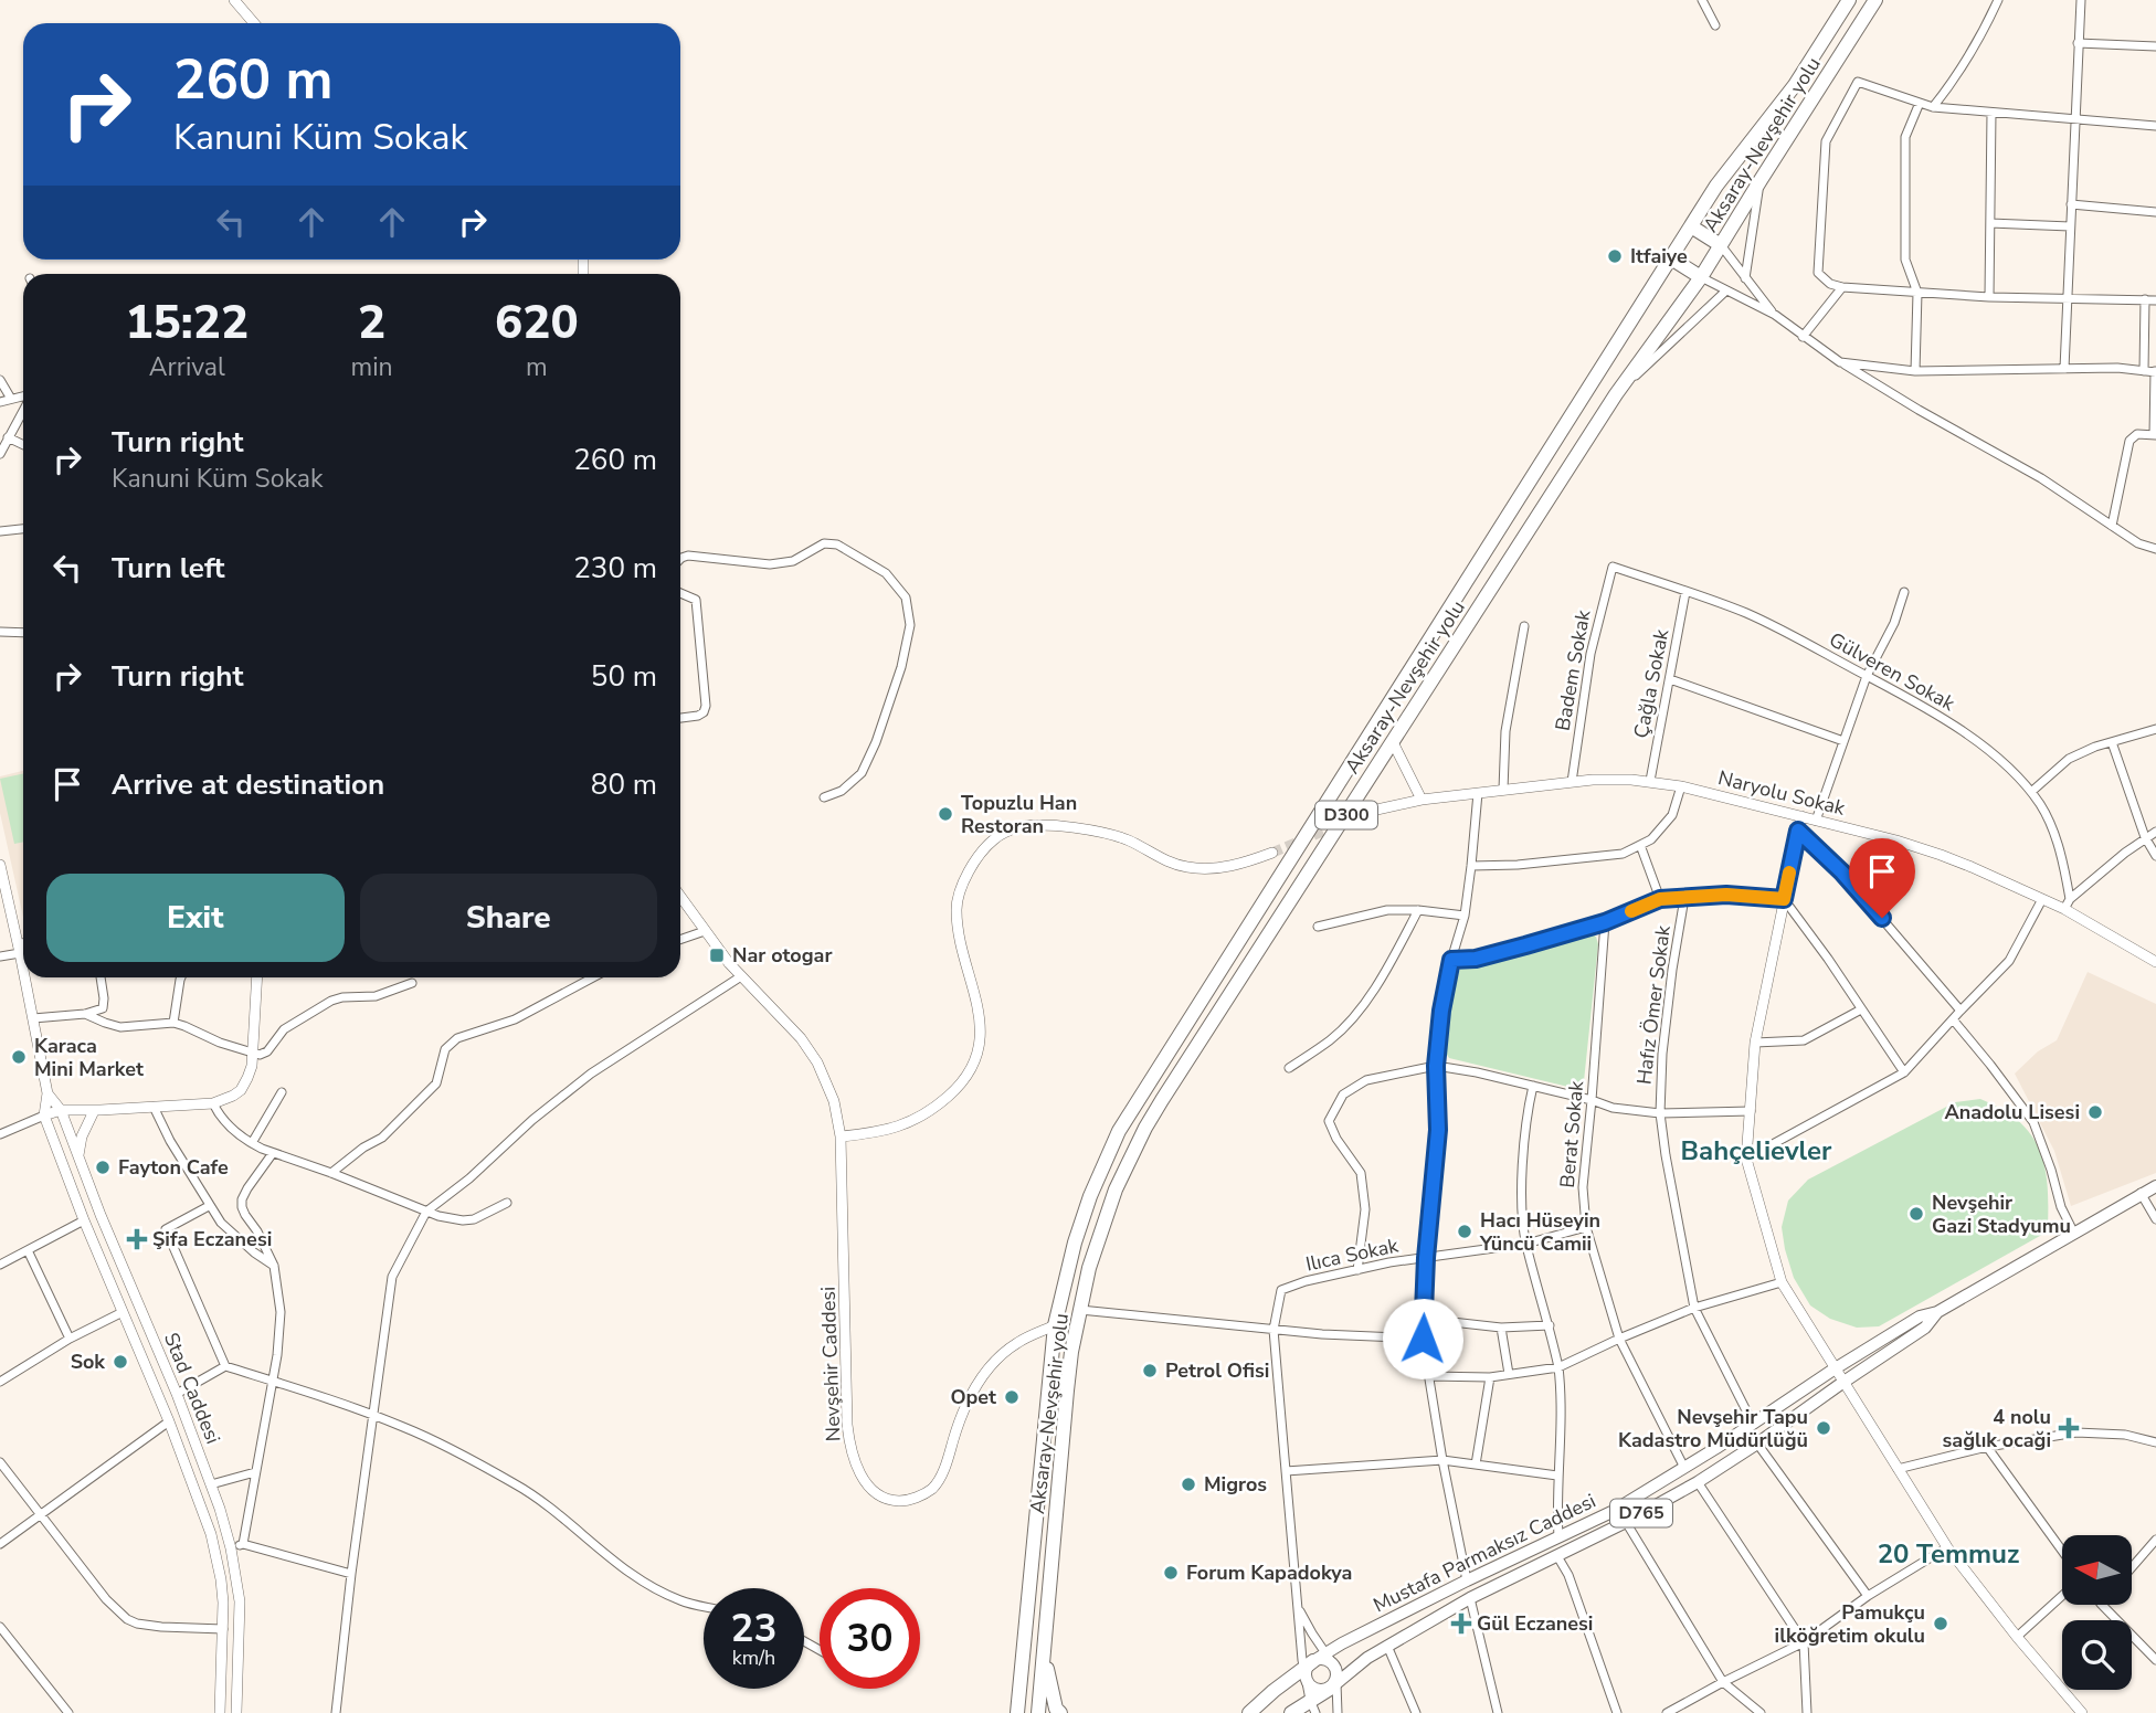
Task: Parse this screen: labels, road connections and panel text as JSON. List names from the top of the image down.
{
  "streets": {
    "highway": [
      "Aksaray-Nevşehir yolu",
      "D300",
      "D765",
      "Mustafa Parmaksız Caddesi"
    ],
    "street": [
      "Badem Sokak",
      "Gülveren Sokak",
      "Çağla Sokak",
      "Naryolu Sokak",
      "Hafız Ömer Sokak",
      "Berat Sokak",
      "Ilıca Sokak",
      "Nevşehir Caddesi",
      "Stad Caddesi"
    ]
  },
  "crossings": [
    ["Aksaray-Nevşehir yolu", "Nevşehir Caddesi"],
    ["Badem Sokak", "Gülveren Sokak"],
    ["Badem Sokak", "Naryolu Sokak"],
    ["Gülveren Sokak", "Çağla Sokak"],
    ["Çağla Sokak", "Naryolu Sokak"],
    ["Hafız Ömer Sokak", "Mustafa Parmaksız Caddesi"],
    ["Berat Sokak", "Ilıca Sokak"],
    ["Berat Sokak", "Mustafa Parmaksız Caddesi"],
    ["D765", "Mustafa Parmaksız Caddesi"]
  ],
  "districts": ["Bahçelievler", "20 Temmuz"],
  "places": {
    "other": [
      "Itfaiye",
      "Topuzlu Han Restoran",
      "Karaca Mini Market",
      "Anadolu Lisesi",
      "Fayton Cafe",
      "Nevşehir Gazi Stadyumu",
      "Hacı Hüseyin Yüncü Camii",
      "Sok",
      "Petrol Ofisi",
      "Opet",
      "Nevşehir Tapu Kadastro Müdürlüğü",
      "Migros",
      "Forum Kapadokya",
      "Pamukçu ilköğretim okulu"
    ],
    "transit": ["Nar otogar"],
    "health": ["Şifa Eczanesi", "4 nolu sağlık ocaği", "Gül Eczanesi"]
  },
  "north": "left",
  "page": {
    "turn": ["260 m", "Kanuni Küm Sokak"],
    "eta": [
      "15:22",
      "Arrival",
      "2",
      "min",
      "620",
      "m"
    ],
    "list": [
      {
        "name": "Turn right",
        "note": "Kanuni Küm Sokak",
        "value": "260 m"
      },
      {
        "name": "Turn left",
        "value": "230 m"
      },
      {
        "name": "Turn right",
        "value": "50 m"
      },
      {
        "name": "Arrive at destination",
        "value": "80 m"
      }
    ],
    "buttons": ["Exit", "Share"],
    "speed": "23 km/h",
    "limit": "30"
  }
}
